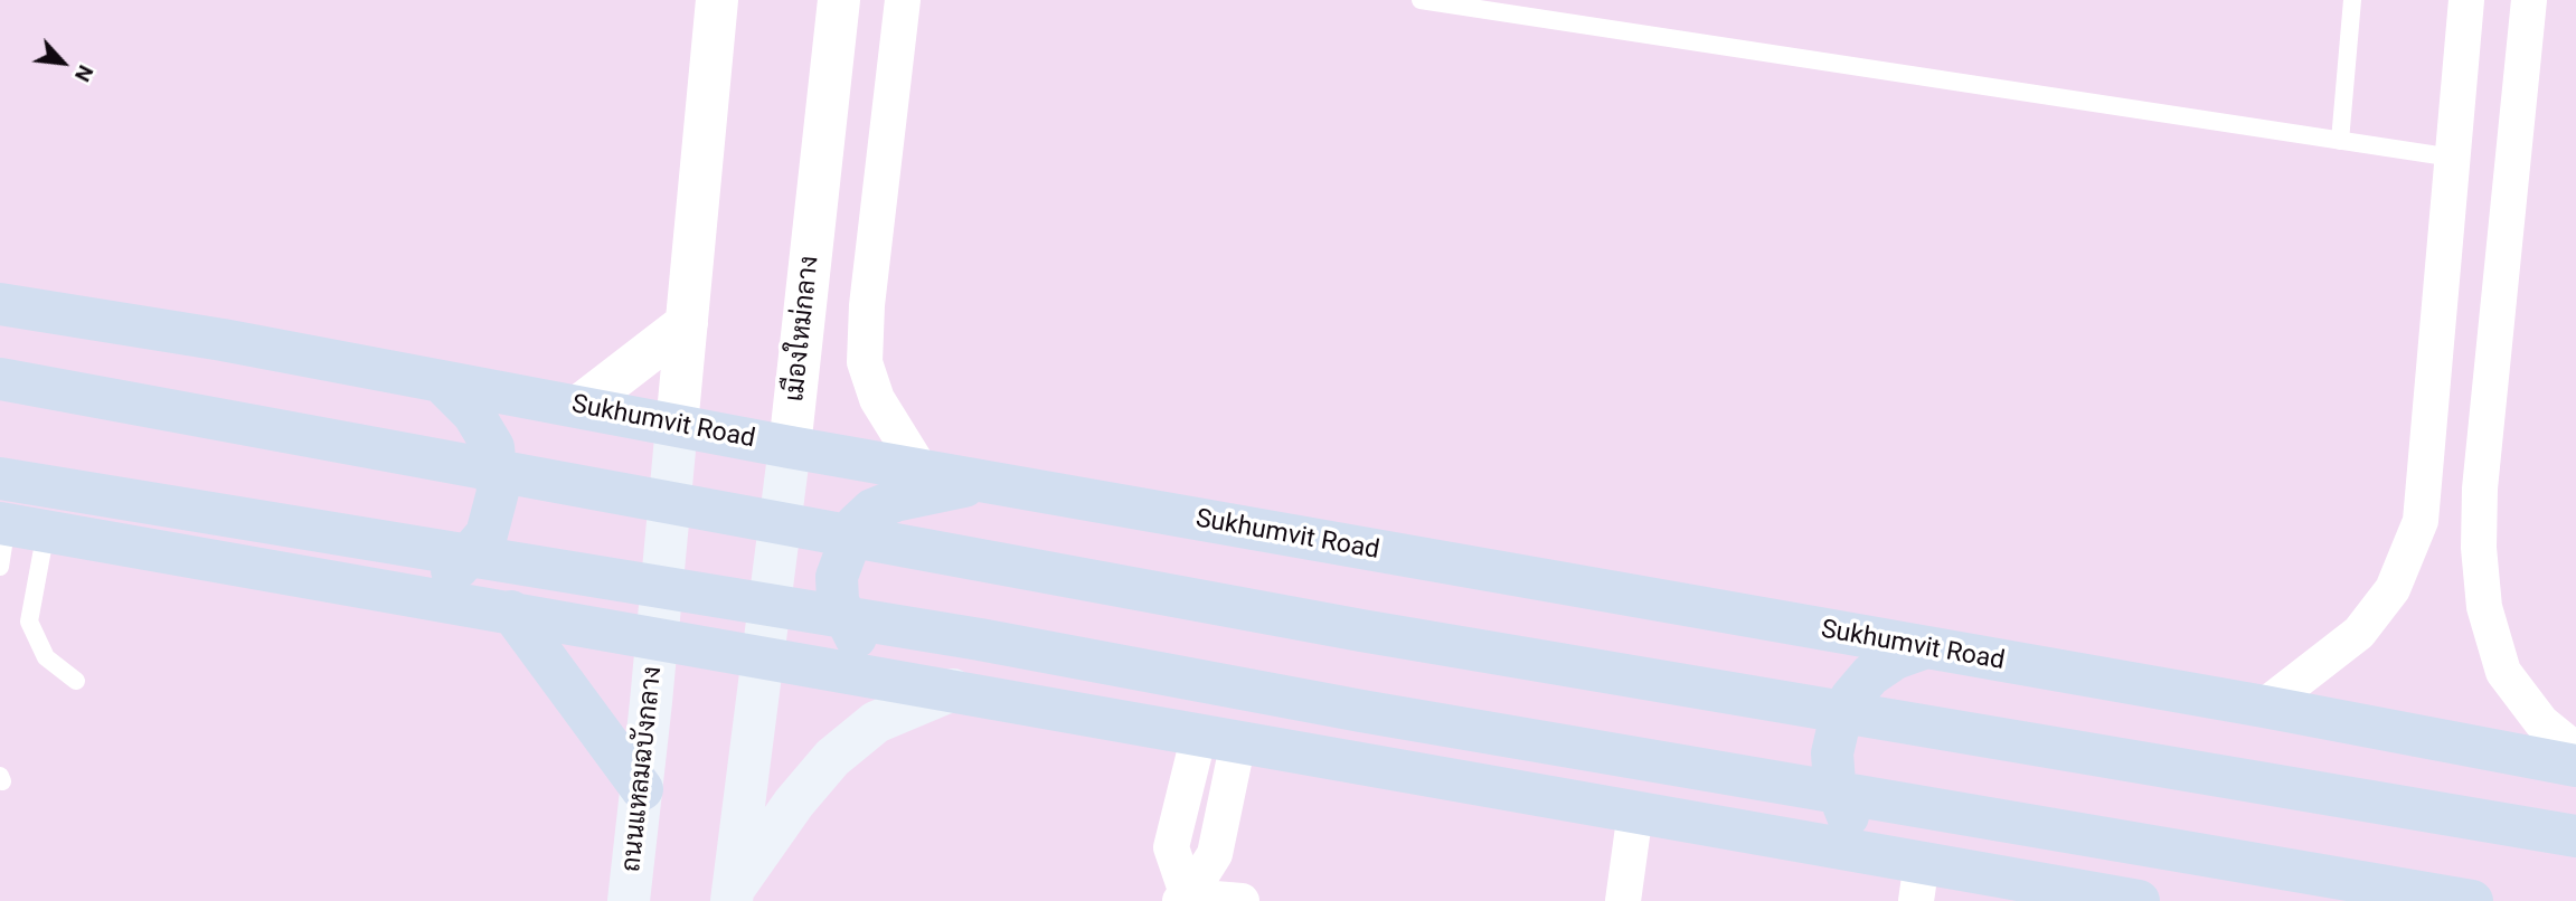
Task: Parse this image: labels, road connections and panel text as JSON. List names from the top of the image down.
{
  "streets": {
    "highway": ["Sukhumvit Road"],
    "main road": ["เมืองใหม่กลาง", "ถนนแหลมฉบังกลาง"]
  },
  "crossings": [
    ["เมืองใหม่กลาง", "Sukhumvit Road"]
  ],
  "north": "bottom right"
}
